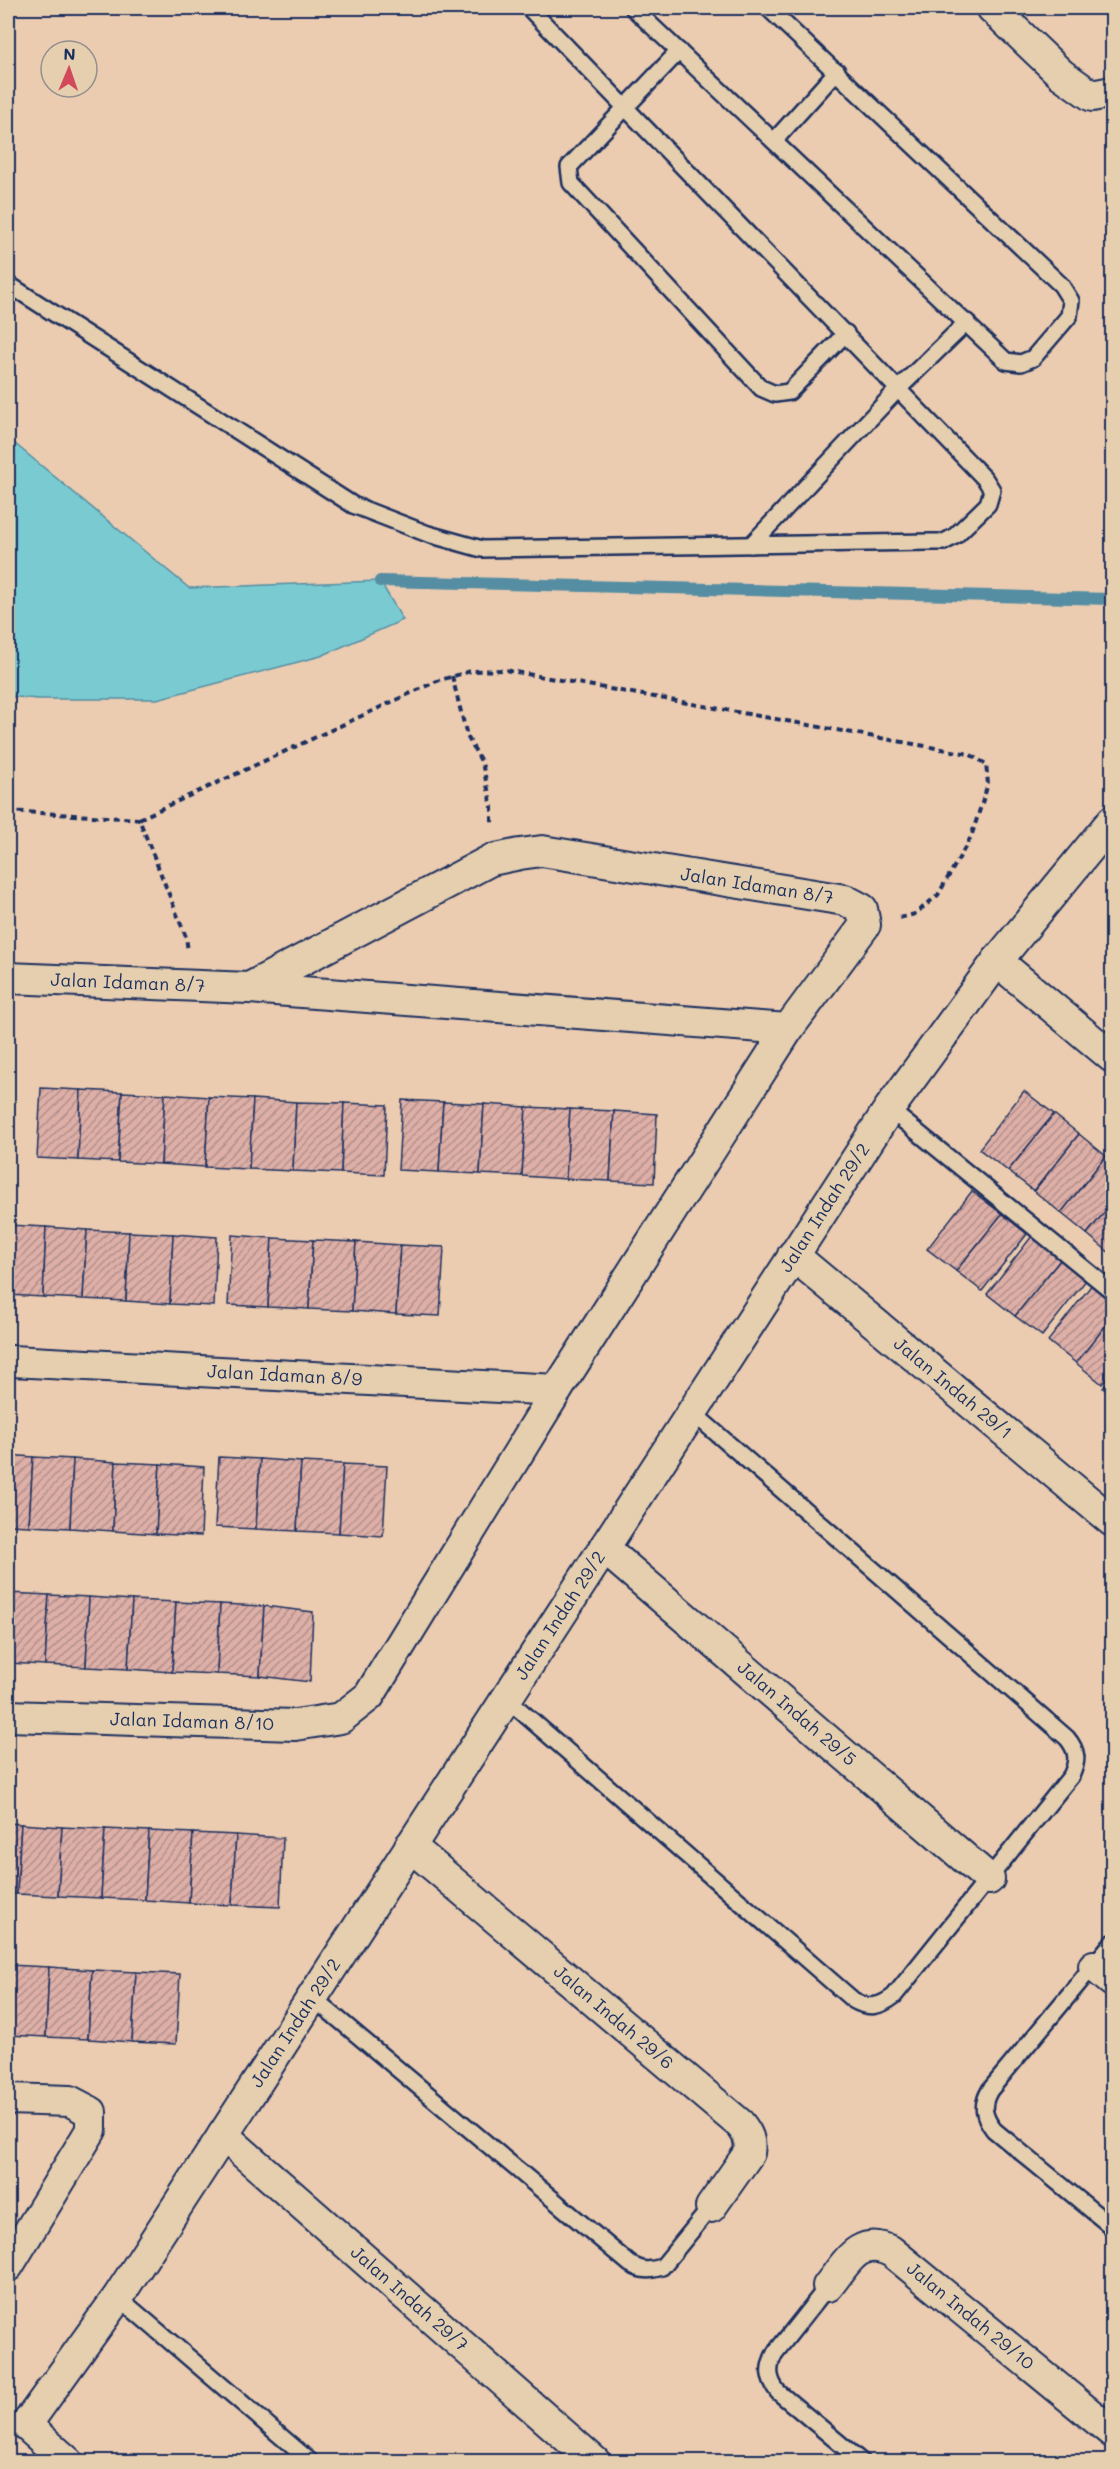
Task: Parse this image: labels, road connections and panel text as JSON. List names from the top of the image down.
{
  "streets": {
    "street": [
      "Jalan Idaman 8/7",
      "Jalan Indah 29/2",
      "Jalan Idaman 8/9",
      "Jalan Indah 29/1",
      "Jalan Indah 29/5",
      "Jalan Idaman 8/10",
      "Jalan Indah 29/6",
      "Jalan Indah 29/7",
      "Jalan Indah 29/10"
    ]
  },
  "crossings": [
    ["Jalan Indah 29/2", "Jalan Indah 29/1"],
    ["Jalan Indah 29/2", "Jalan Indah 29/5"],
    ["Jalan Indah 29/2", "Jalan Indah 29/6"],
    ["Jalan Indah 29/2", "Jalan Indah 29/7"],
    ["Jalan Idaman 8/9", "Jalan Idaman 8/10"]
  ],
  "north": "top"
}
